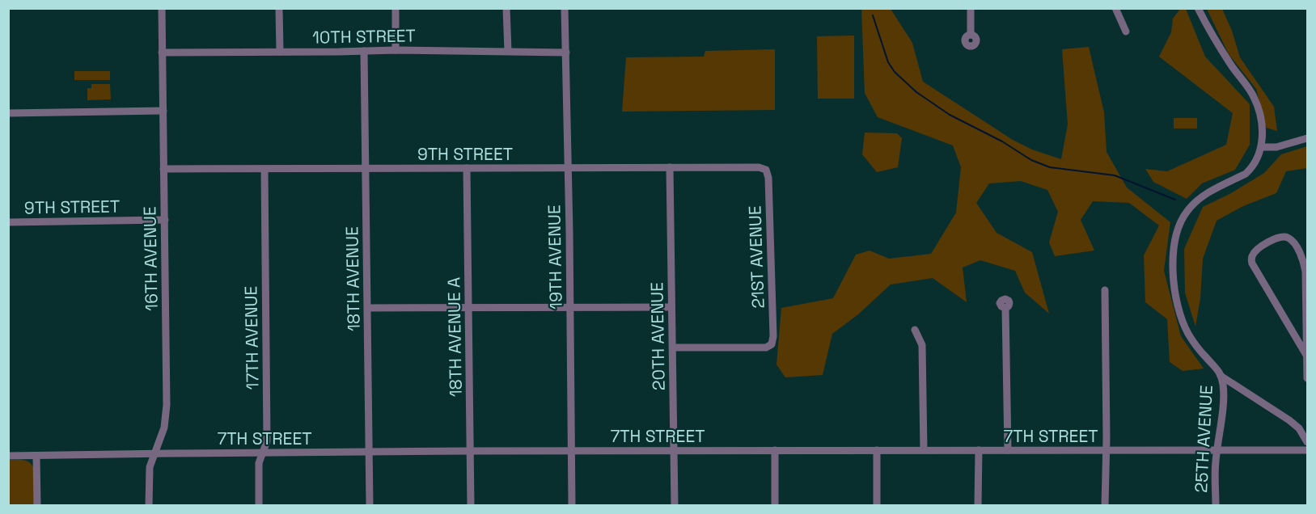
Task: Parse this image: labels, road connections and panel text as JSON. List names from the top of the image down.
{
  "streets": {
    "street": [
      "10TH STREET",
      "9TH STREET",
      "19TH AVENUE",
      "21ST AVENUE",
      "16TH AVENUE",
      "18TH AVENUE",
      "20TH AVENUE",
      "18TH AVENUE A",
      "17TH AVENUE",
      "7TH STREET",
      "25TH AVENUE"
    ]
  },
  "crossings": [
    ["10TH STREET", "19TH AVENUE"],
    ["10TH STREET", "16TH AVENUE"],
    ["10TH STREET", "18TH AVENUE"],
    ["9TH STREET", "19TH AVENUE"],
    ["9TH STREET", "21ST AVENUE"],
    ["9TH STREET", "16TH AVENUE"],
    ["9TH STREET", "18TH AVENUE"],
    ["9TH STREET", "20TH AVENUE"],
    ["9TH STREET", "18TH AVENUE A"],
    ["9TH STREET", "17TH AVENUE"],
    ["19TH AVENUE", "7TH STREET"],
    ["21ST AVENUE", "20TH AVENUE"],
    ["16TH AVENUE", "7TH STREET"],
    ["18TH AVENUE", "7TH STREET"],
    ["20TH AVENUE", "7TH STREET"],
    ["18TH AVENUE A", "7TH STREET"],
    ["17TH AVENUE", "7TH STREET"],
    ["7TH STREET", "25TH AVENUE"]
  ]
}
